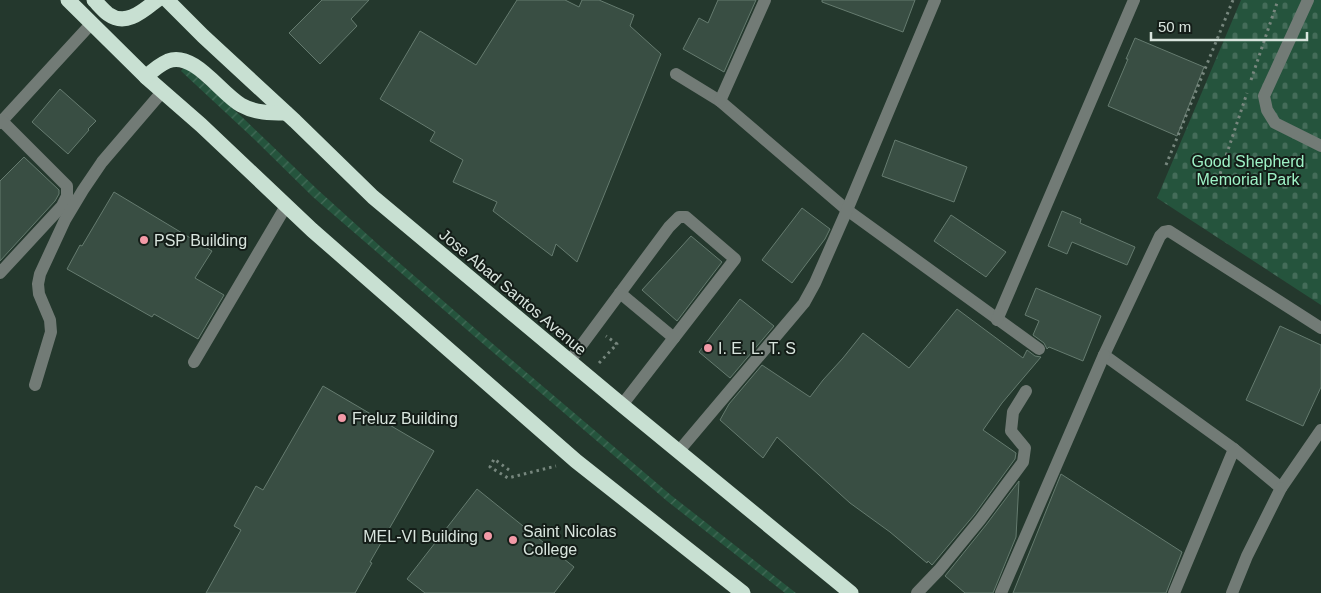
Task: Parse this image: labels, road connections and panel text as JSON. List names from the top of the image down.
{
  "streets": {
    "highway": ["Jose Abad Santos Avenue"]
  },
  "parks": ["Good Shepherd Memorial Park"],
  "places": [
    "PSP Building",
    "I. E. L. T. S",
    "Freluz Building",
    "MEL-VI Building",
    "Saint Nicolas College"
  ],
  "scale_bar": "50 m"
}
